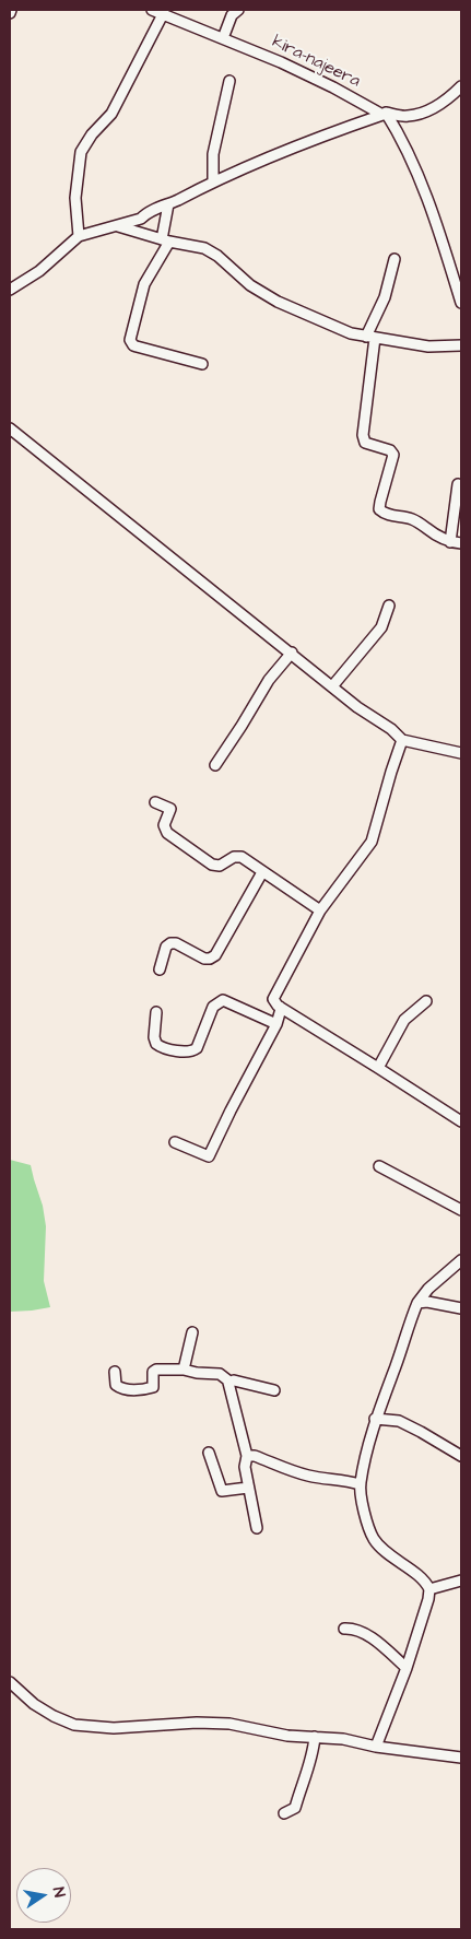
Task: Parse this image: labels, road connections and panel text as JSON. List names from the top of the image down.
{
  "streets": {
    "street": ["kira-najeera"]
  },
  "north": "right"
}
